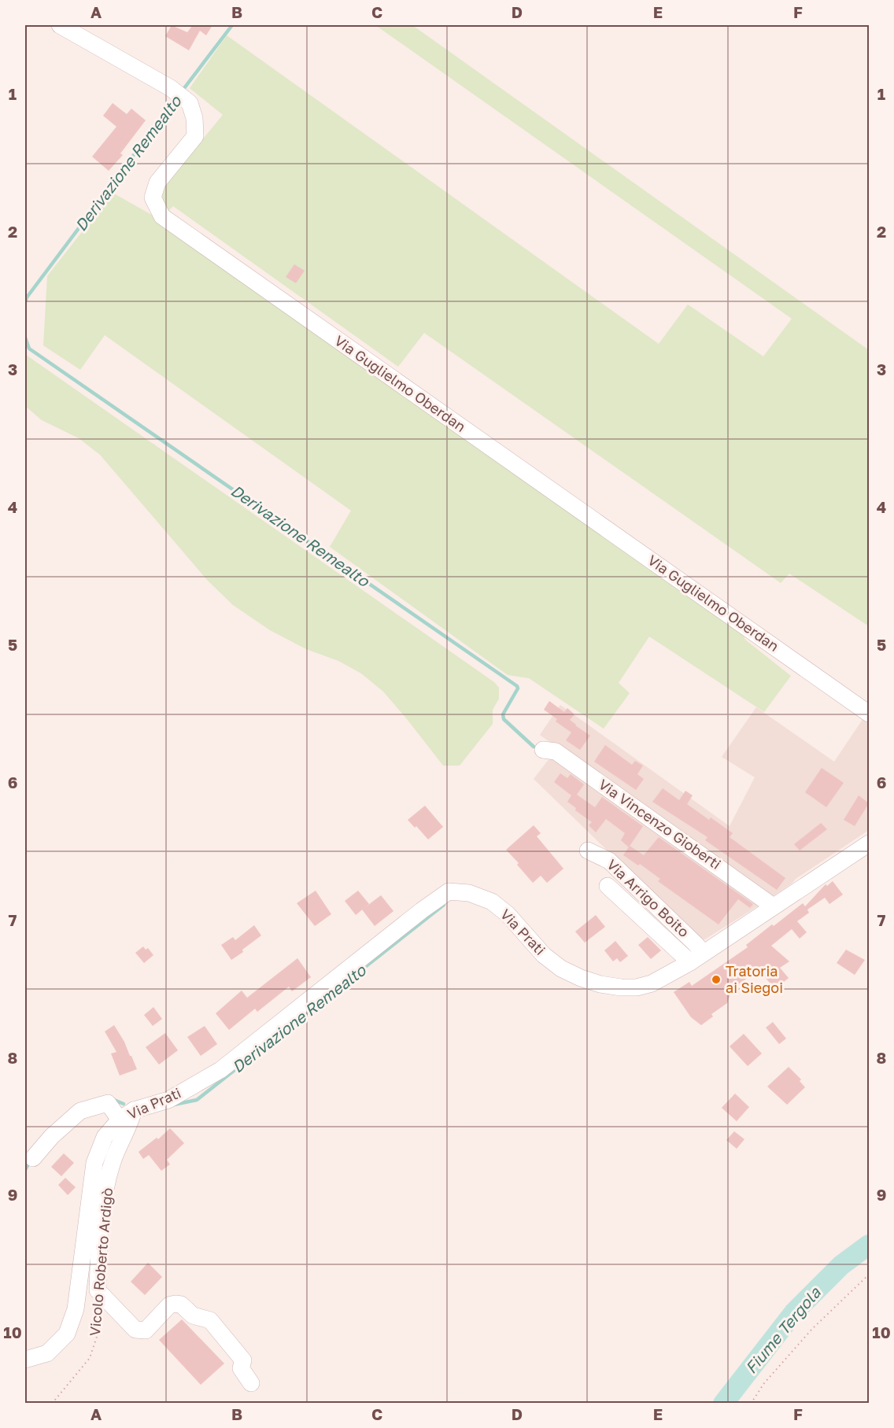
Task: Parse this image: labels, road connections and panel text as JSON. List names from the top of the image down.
{
  "streets": {
    "street": [
      "Via Guglielmo Oberdan",
      "Via Vincenzo Gioberti",
      "Via Arrigo Boito",
      "Via Prati",
      "Vicolo Roberto Ardigò"
    ]
  },
  "crossings": [
    ["Via Vincenzo Gioberti", "Via Prati"],
    ["Via Arrigo Boito", "Via Prati"],
    ["Via Prati", "Vicolo Roberto Ardigò"]
  ],
  "water": ["Derivazione Remealto", "Fiume Tergola"],
  "places": ["Tratoria ai Siegoi"],
  "grid": {
    "columns": [
      "A",
      "B",
      "C",
      "D",
      "E",
      "F"
    ],
    "rows": [
      "1",
      "2",
      "3",
      "4",
      "5",
      "6",
      "7",
      "8",
      "9",
      "10"
    ]
  }
}
